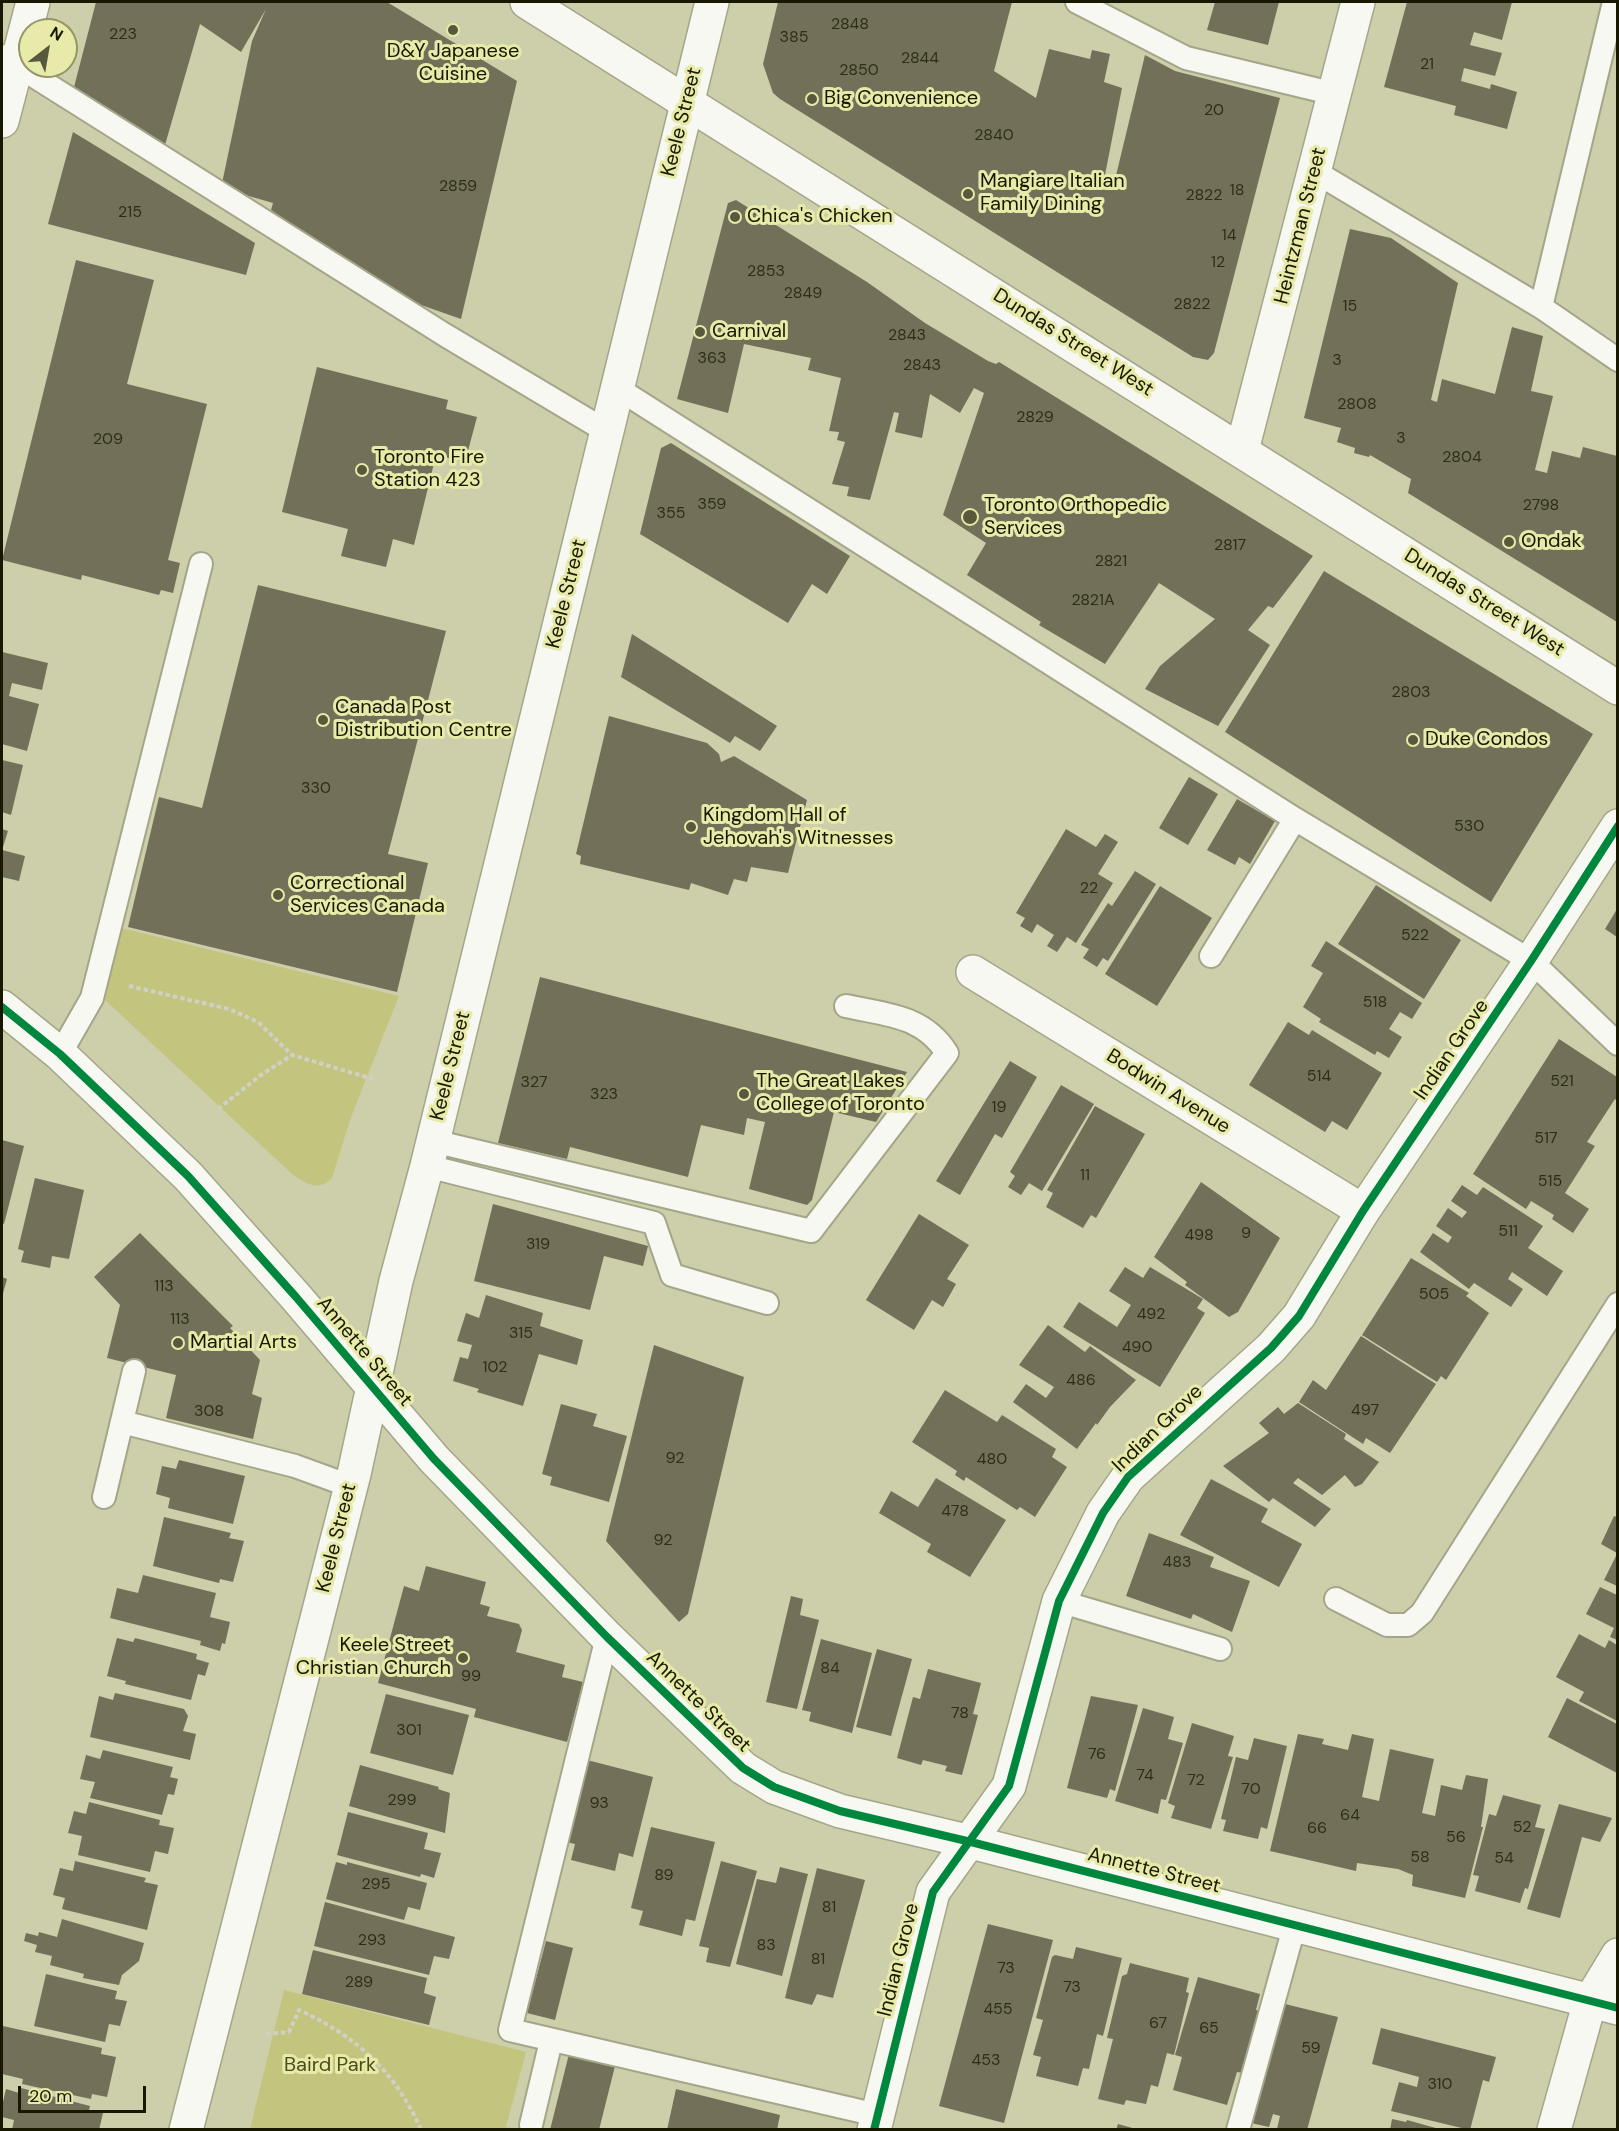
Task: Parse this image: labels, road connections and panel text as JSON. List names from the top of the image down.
{
  "streets": {
    "street": [
      "Keele Street",
      "Heintzman Street",
      "Dundas Street West",
      "Indian Grove",
      "Bodwin Avenue",
      "Annette Street"
    ]
  },
  "crossings": [
    ["Keele Street", "Dundas Street West"],
    ["Keele Street", "Annette Street"],
    ["Heintzman Street", "Dundas Street West"],
    ["Indian Grove", "Bodwin Avenue"],
    ["Indian Grove", "Annette Street"]
  ],
  "parks": ["Baird Park"],
  "places": [
    "D&Y Japanese Cuisine",
    "Big Convenience",
    "Mangiare Italian Family Dining",
    "Chica's Chicken",
    "Carnival",
    "Toronto Fire Station 423",
    "Toronto Orthopedic Services",
    "Ondak",
    "Canada Post Distribution Centre",
    "Duke Condos",
    "Kingdom Hall of Jehovah's Witnesses",
    "Correctional Services Canada",
    "The Great Lakes College of Toronto",
    "Martial Arts",
    "Keele Street Christian Church"
  ],
  "house_numbers": [
    "2848",
    "223",
    "385",
    "2844",
    "21",
    "2850",
    "20",
    "2840",
    "2859",
    "18",
    "2822",
    "215",
    "14",
    "12",
    "2853",
    "2849",
    "2822",
    "15",
    "2843",
    "363",
    "3",
    "2843",
    "2808",
    "2829",
    "3",
    "209",
    "2804",
    "359",
    "2798",
    "355",
    "2817",
    "2821",
    "2821A",
    "2803",
    "330",
    "530",
    "22",
    "522",
    "518",
    "514",
    "521",
    "327",
    "323",
    "19",
    "517",
    "11",
    "515",
    "511",
    "9",
    "498",
    "319",
    "113",
    "505",
    "492",
    "113",
    "315",
    "490",
    "102",
    "486",
    "497",
    "308",
    "92",
    "480",
    "478",
    "92",
    "483",
    "84",
    "99",
    "78",
    "301",
    "76",
    "74",
    "72",
    "70",
    "299",
    "93",
    "64",
    "52",
    "66",
    "56",
    "58",
    "54",
    "89",
    "295",
    "81",
    "293",
    "83",
    "81",
    "73",
    "289",
    "73",
    "455",
    "67",
    "65",
    "59",
    "453",
    "310"
  ],
  "scale_bar": "20 m",
  "north": "top right"
}
